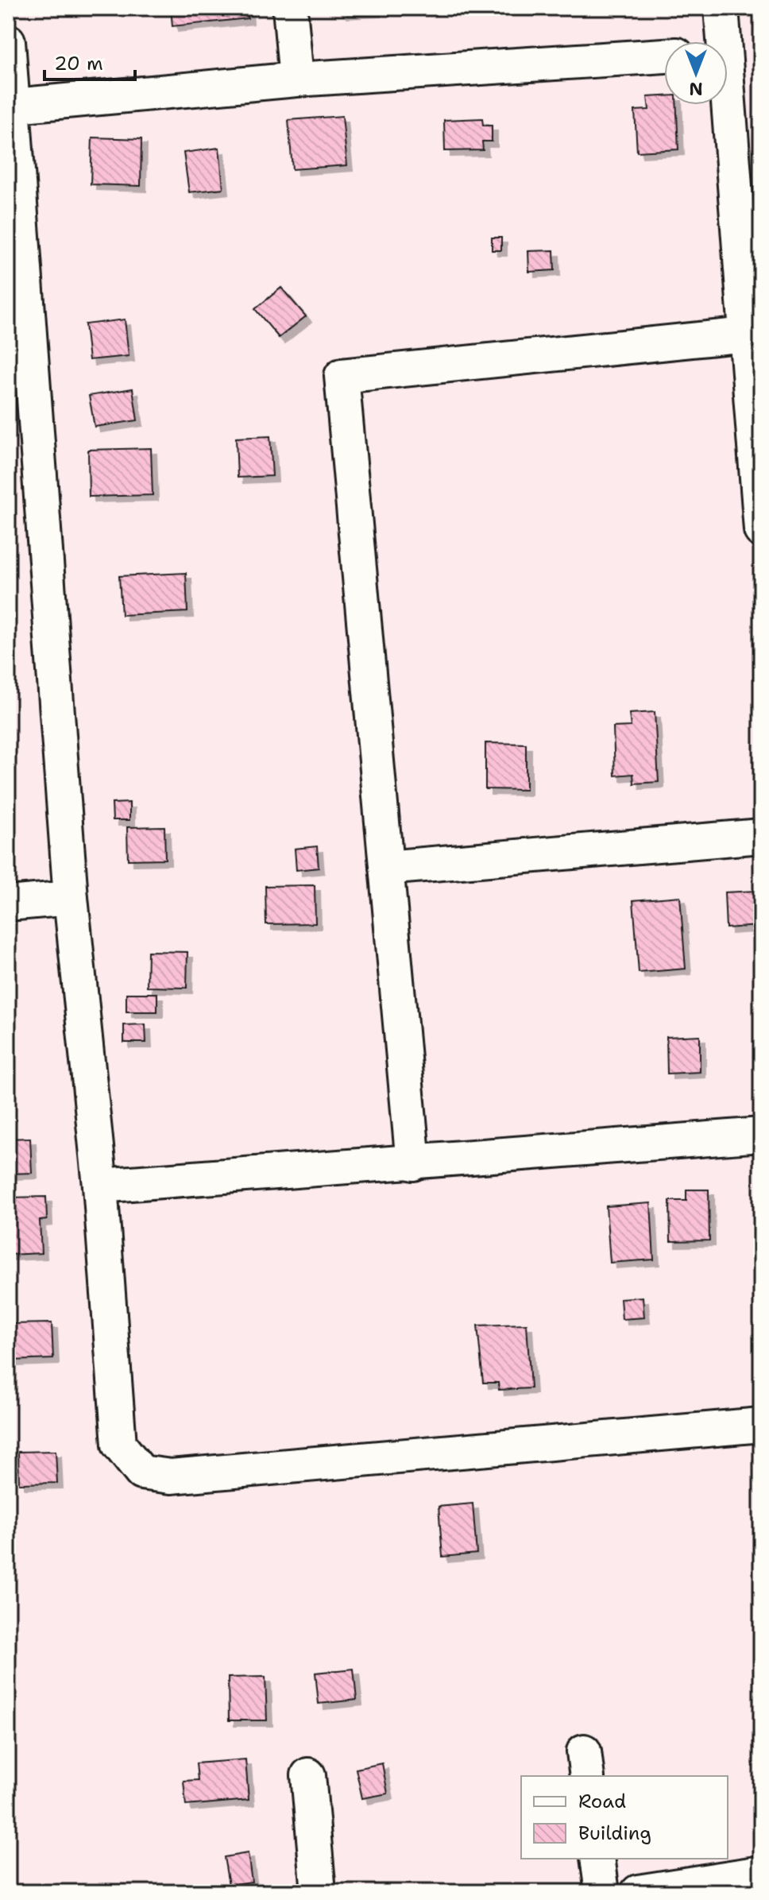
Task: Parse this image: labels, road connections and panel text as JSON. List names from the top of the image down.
{
  "legend": ["Road", "Building"],
  "scale_bar": "20 m",
  "north": "bottom"
}
